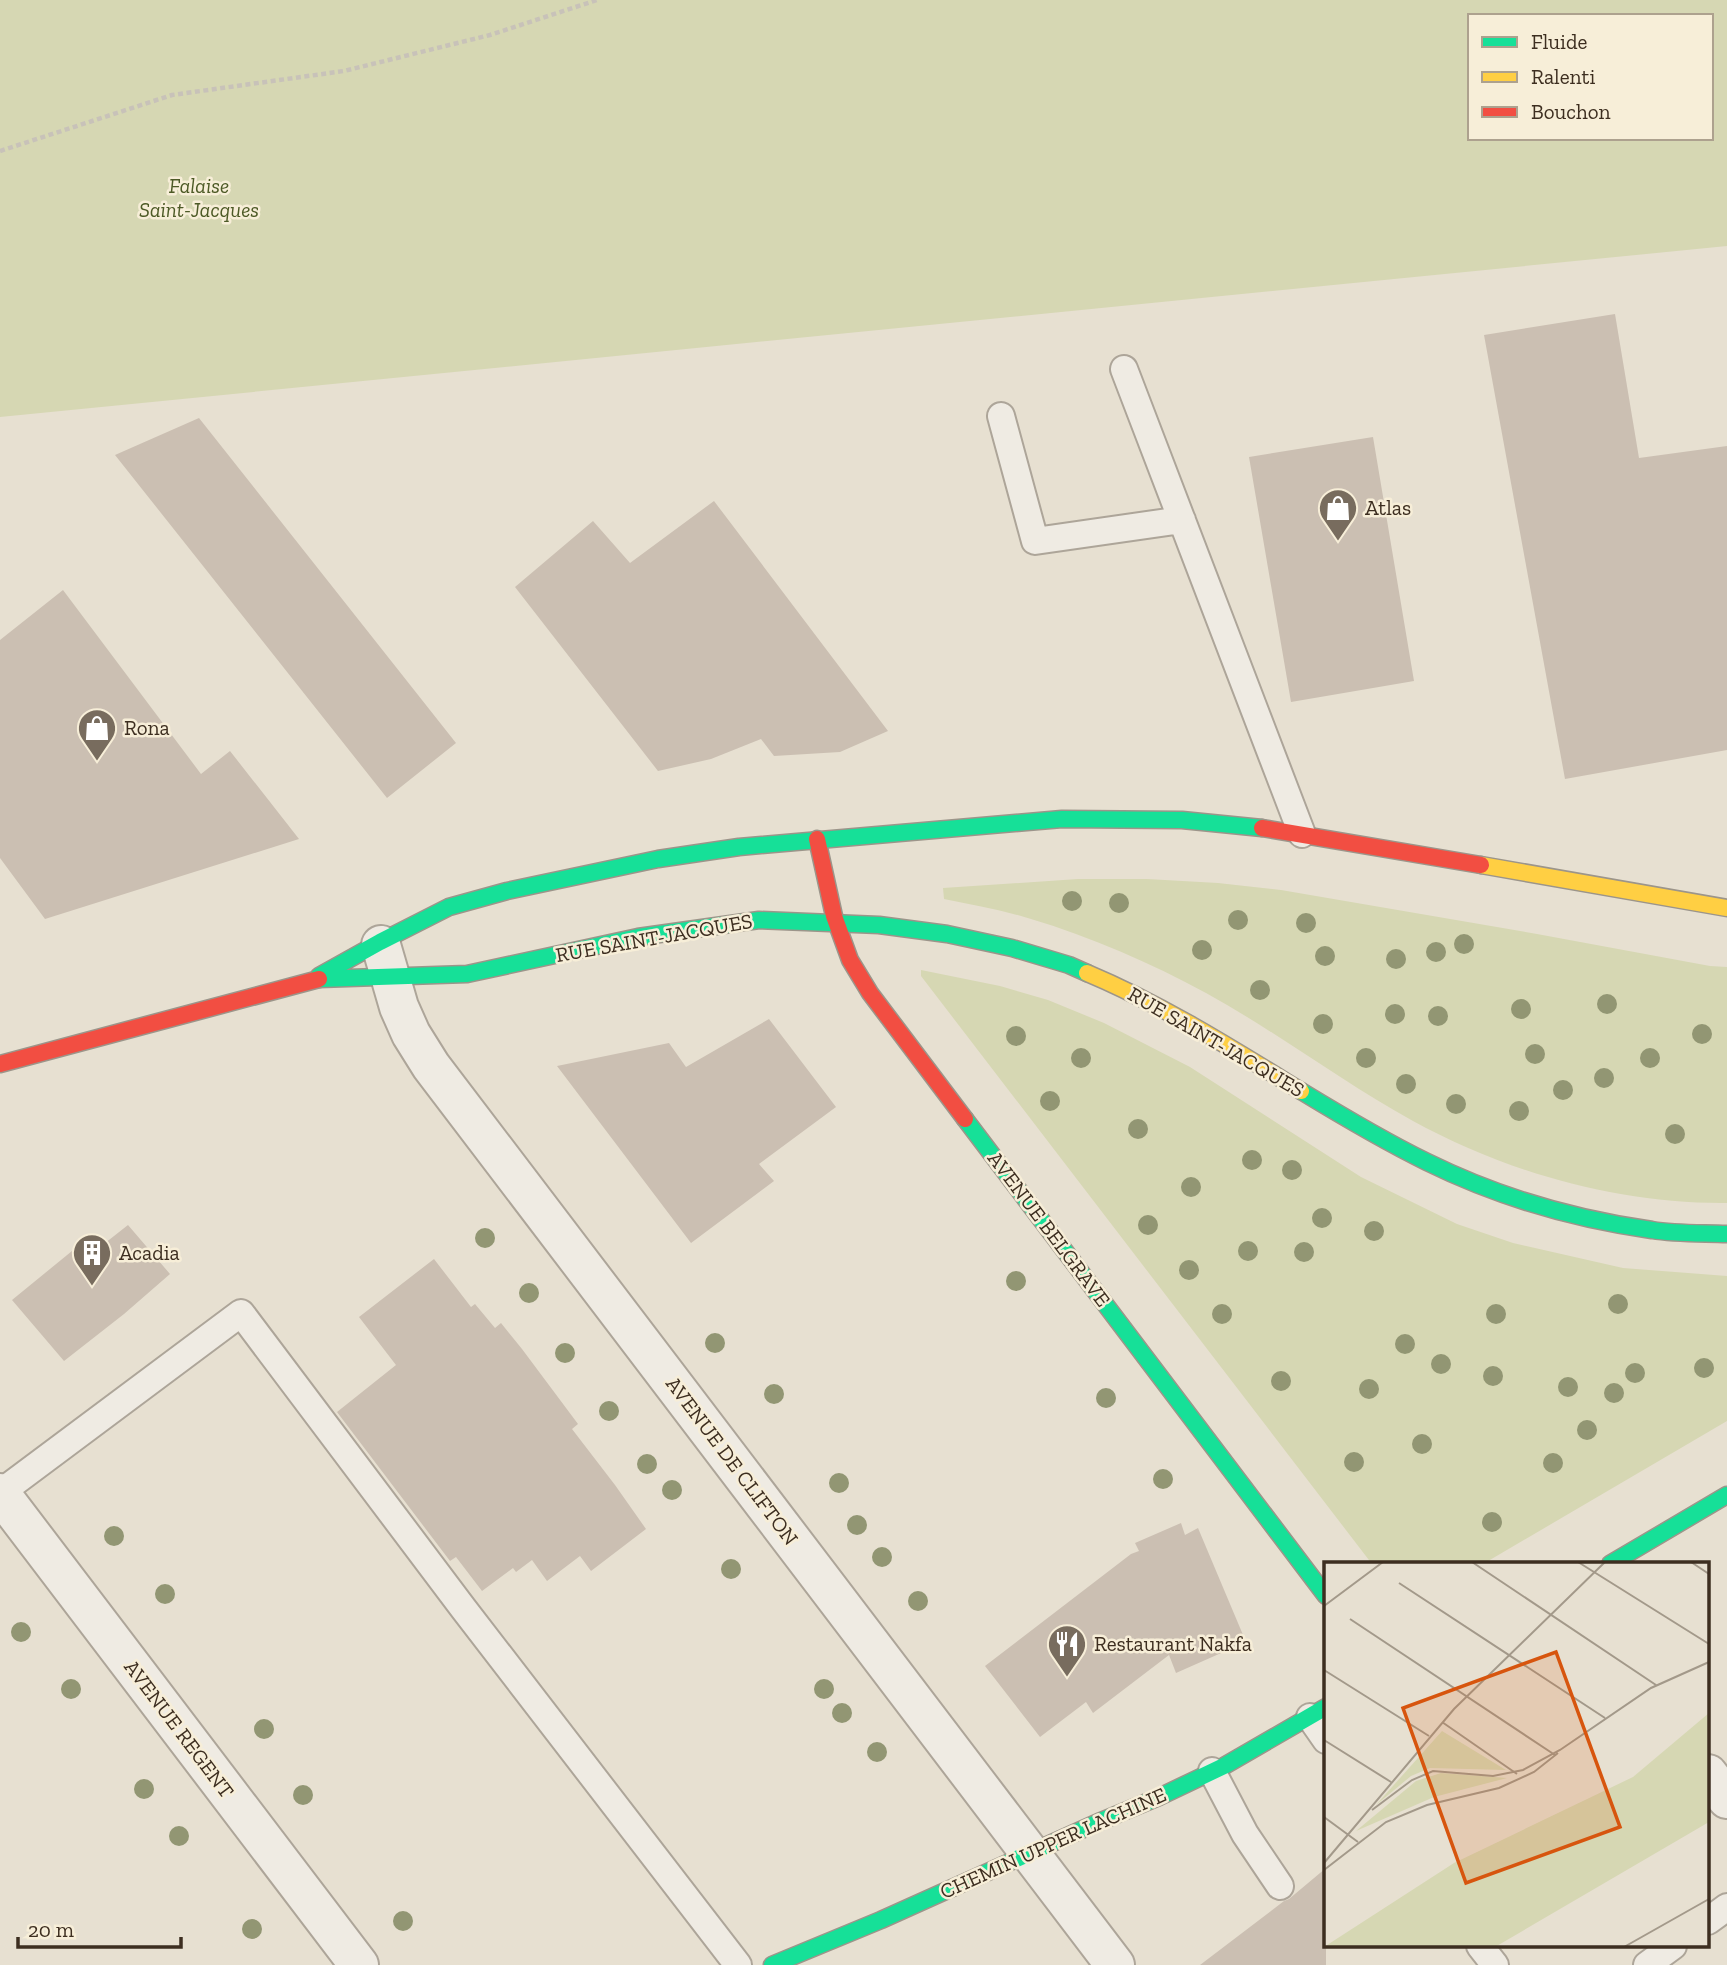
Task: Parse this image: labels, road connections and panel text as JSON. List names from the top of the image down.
{
  "streets": {
    "main road": ["RUE SAINT-JACQUES", "AVENUE BELGRAVE", "CHEMIN UPPER LACHINE"],
    "street": ["AVENUE DE CLIFTON", "AVENUE REGENT"]
  },
  "crossings": [
    ["RUE SAINT-JACQUES", "AVENUE BELGRAVE"],
    ["RUE SAINT-JACQUES", "AVENUE DE CLIFTON"],
    ["AVENUE DE CLIFTON", "CHEMIN UPPER LACHINE"]
  ],
  "parks": ["Falaise Saint-Jacques"],
  "places": {
    "shop": ["Atlas", "Rona"],
    "building": ["Acadia"],
    "restaurant": ["Restaurant Nakfa"]
  },
  "legend": ["Fluide", "Ralenti", "Bouchon"],
  "scale_bar": "20 m"
}
